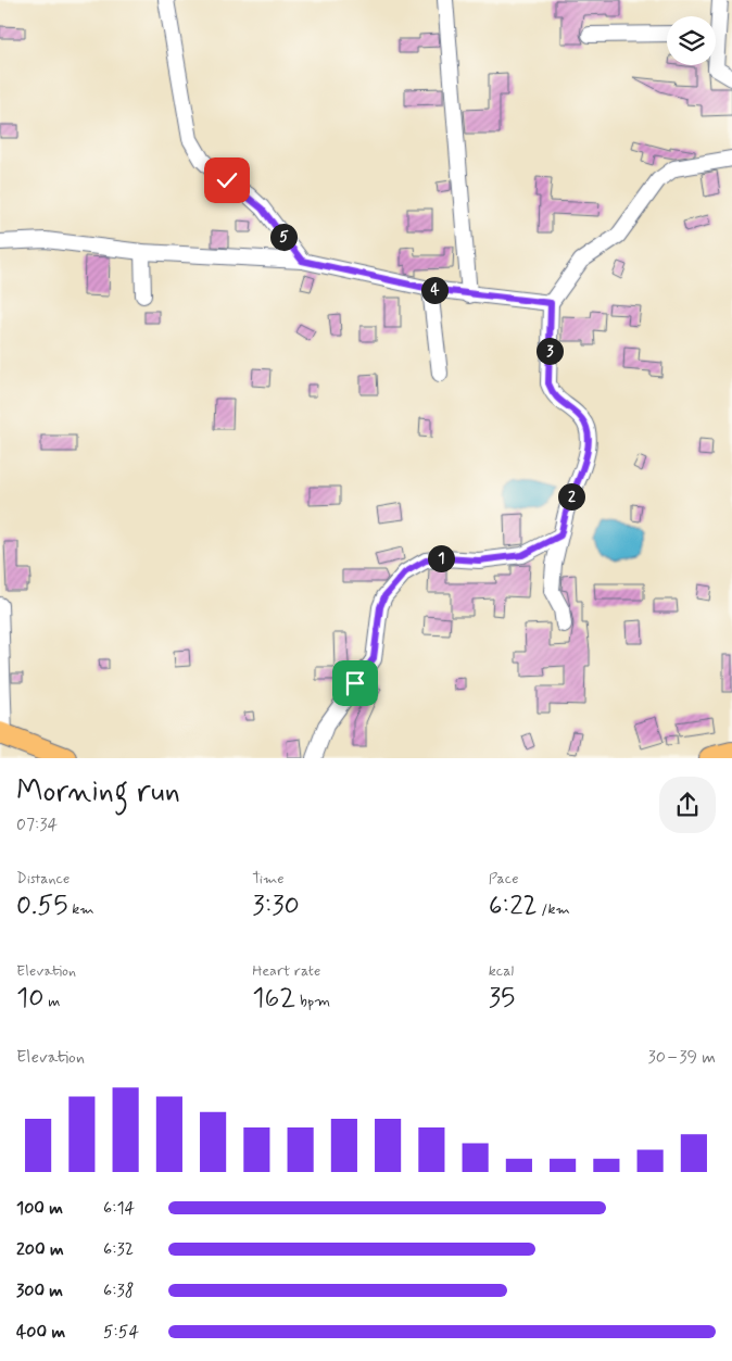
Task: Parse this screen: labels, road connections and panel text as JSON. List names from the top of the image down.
{
  "page": {
    "pins": [
      "5",
      "4",
      "3",
      "2",
      "1"
    ],
    "heading": ["Morning run", "07:34"],
    "stats": [
      ["Distance", "0.55 km"],
      ["Time", "3:30"],
      ["Pace", "6:22 /km"],
      ["Elevation", "10 m"],
      ["Heart rate", "162 bpm"],
      ["kcal", "35"]
    ],
    "chart": ["Elevation", "30–39 m"],
    "list": [
      {
        "name": "100 m",
        "note": "6:14"
      },
      {
        "name": "200 m",
        "note": "6:32"
      },
      {
        "name": "300 m",
        "note": "6:38"
      },
      {
        "name": "400 m",
        "note": "5:54"
      }
    ]
  }
}
